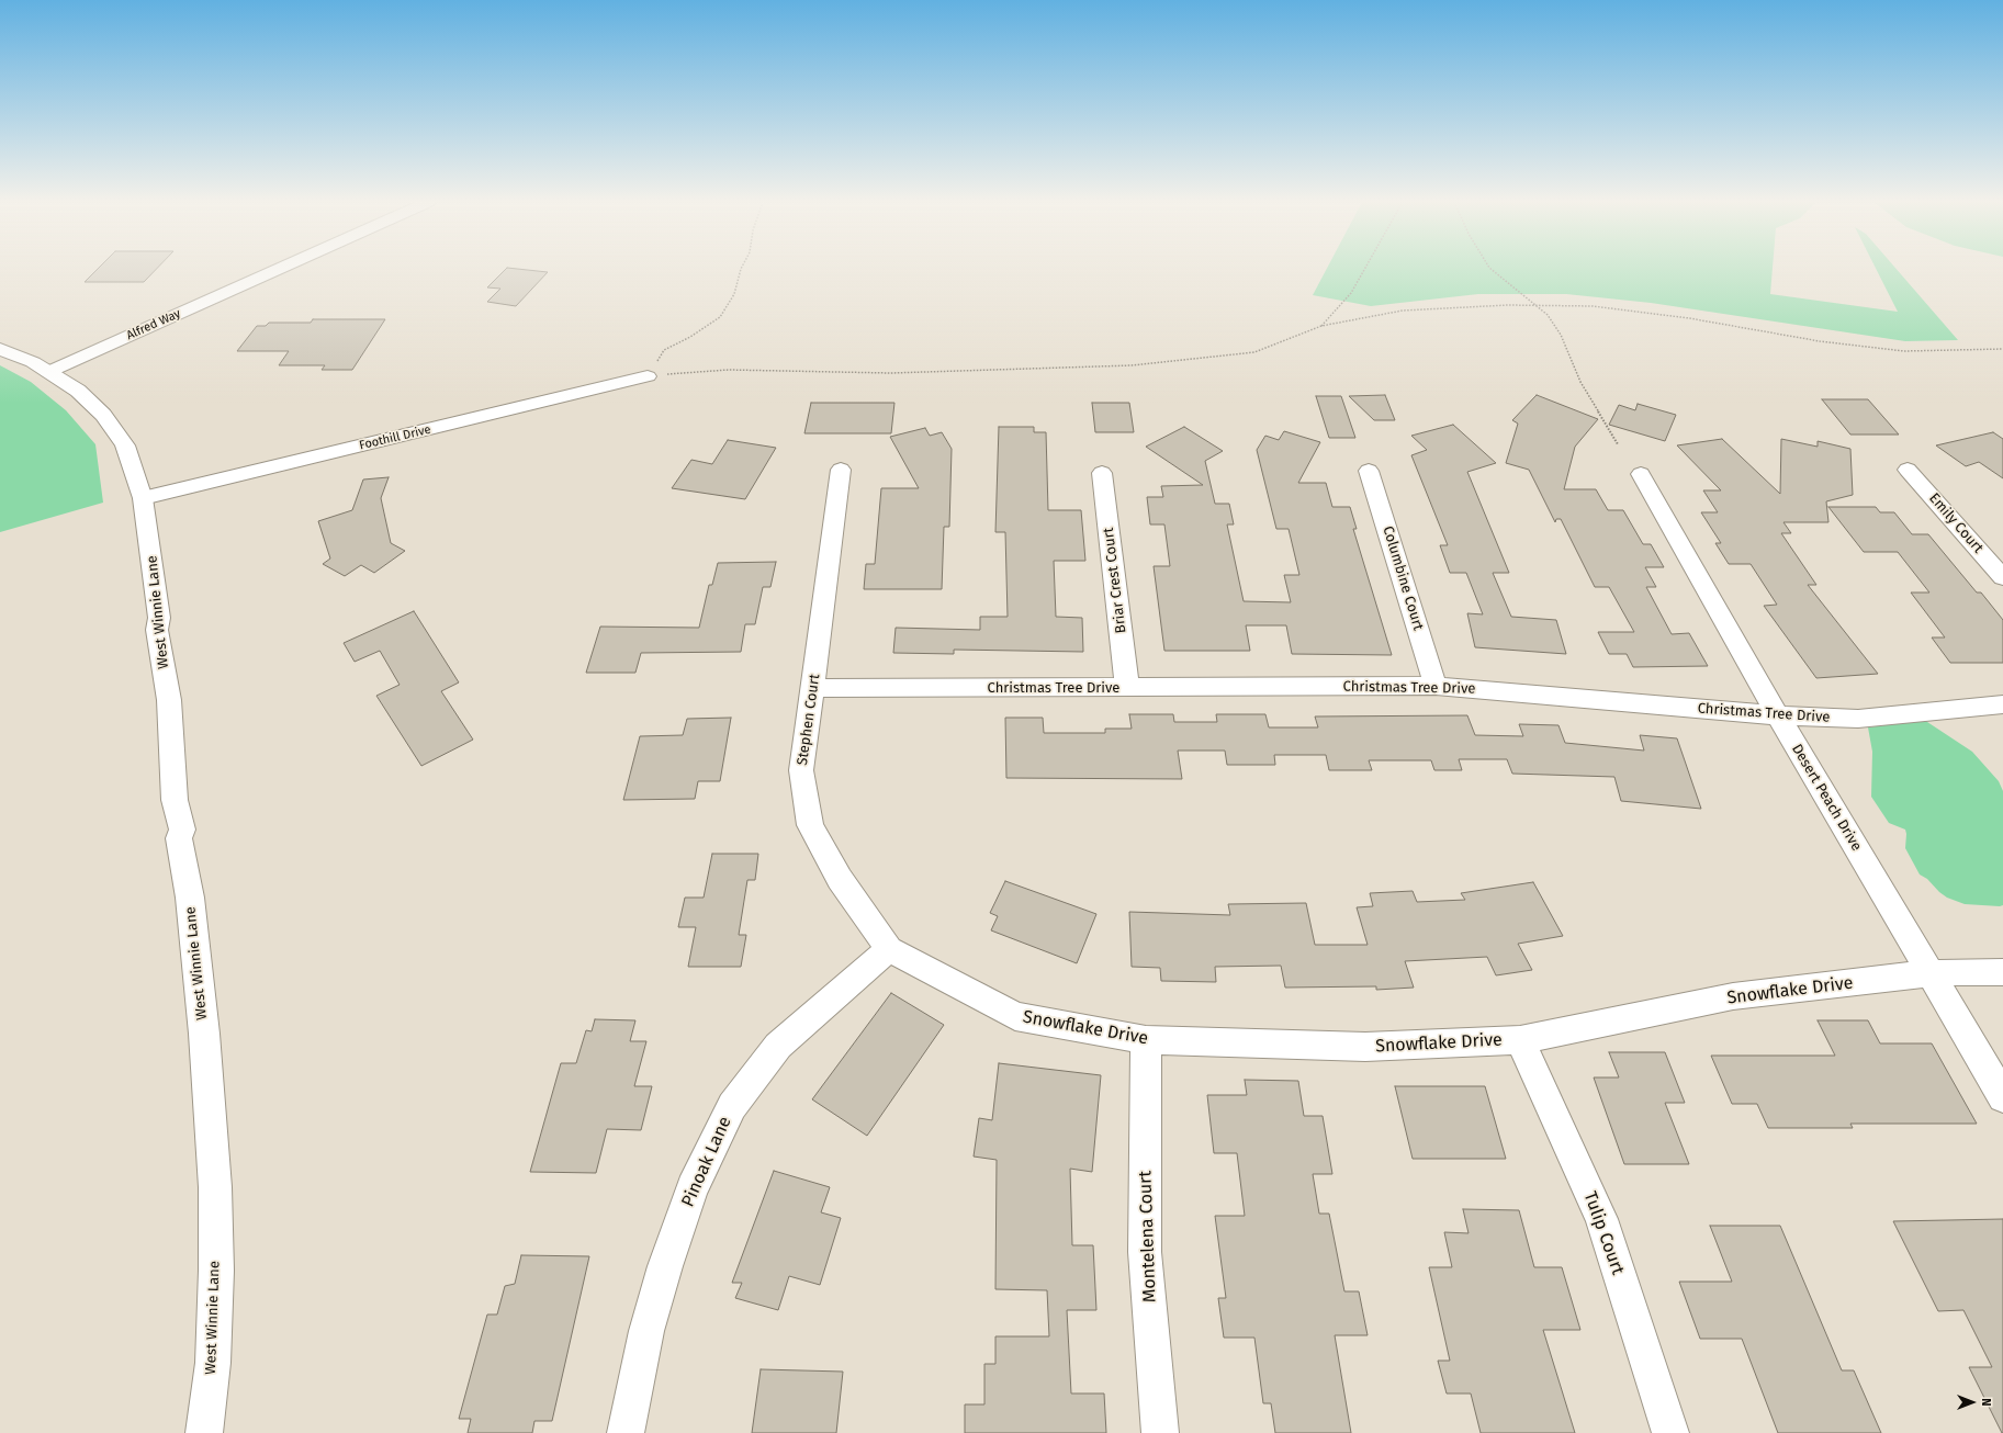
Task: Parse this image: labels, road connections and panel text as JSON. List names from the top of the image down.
{
  "streets": {
    "street": [
      "Alfred Way",
      "Foothill Drive",
      "Emily Court",
      "Columbine Court",
      "Briar Crest Court",
      "West Winnie Lane",
      "Christmas Tree Drive",
      "Stephen Court",
      "Desert Peach Drive",
      "Snowflake Drive",
      "Pinoak Lane",
      "Tulip Court",
      "Montelena Court"
    ]
  },
  "crossings": [
    ["Alfred Way", "West Winnie Lane"],
    ["Foothill Drive", "West Winnie Lane"],
    ["Columbine Court", "Christmas Tree Drive"],
    ["Briar Crest Court", "Christmas Tree Drive"],
    ["Christmas Tree Drive", "Stephen Court"],
    ["Christmas Tree Drive", "Desert Peach Drive"],
    ["Stephen Court", "Snowflake Drive"],
    ["Stephen Court", "Pinoak Lane"],
    ["Desert Peach Drive", "Snowflake Drive"],
    ["Snowflake Drive", "Pinoak Lane"],
    ["Snowflake Drive", "Tulip Court"],
    ["Snowflake Drive", "Montelena Court"]
  ],
  "north": "right"
}
